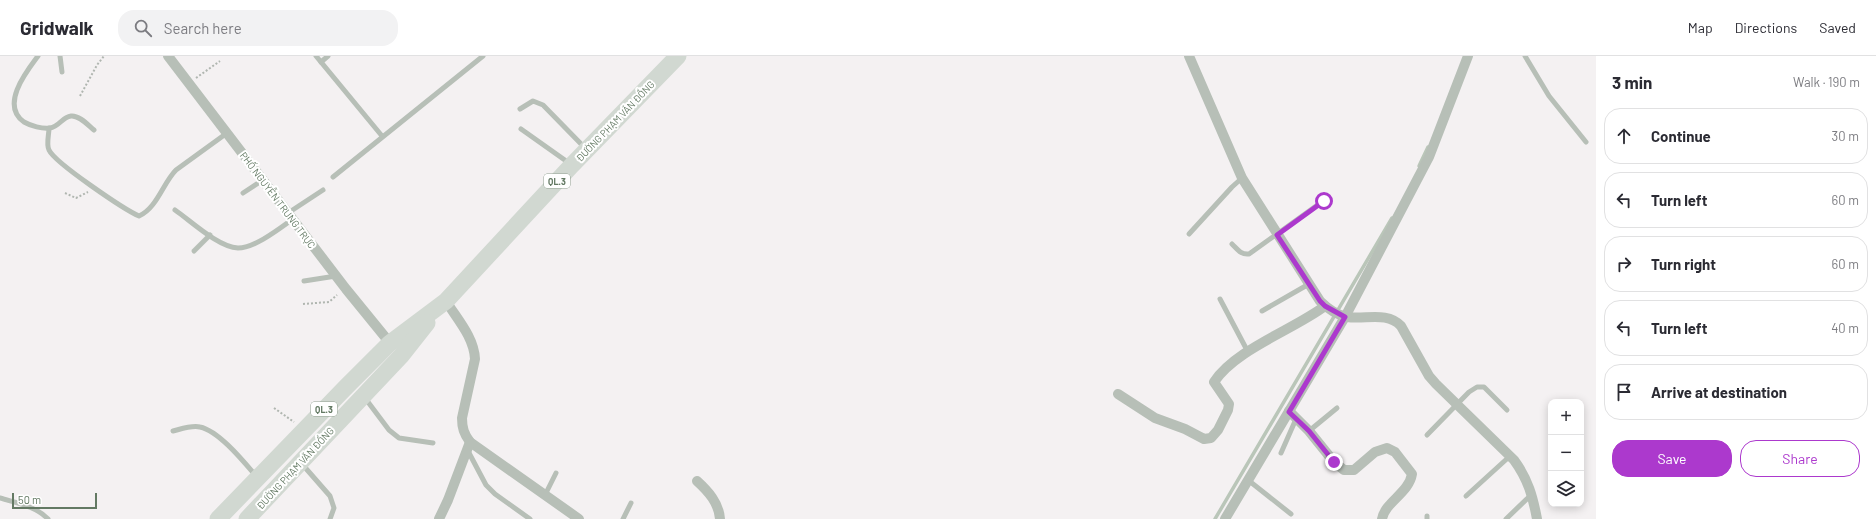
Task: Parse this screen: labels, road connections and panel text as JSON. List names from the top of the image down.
{
  "streets": {
    "highway": ["ĐƯỜNG PHẠM VĂN ĐỒNG", "QL.3"],
    "street": ["PHỐ NGUYỄN TRUNG TRỰC"]
  },
  "crossings": [
    ["ĐƯỜNG PHẠM VĂN ĐỒNG", "PHỐ NGUYỄN TRUNG TRỰC"]
  ],
  "scale_bar": "50 m",
  "page": {
    "header": "Gridwalk",
    "search": "Search here",
    "nav": ["Map", "Directions", "Saved"],
    "heading": ["3 min", "Walk · 190 m"],
    "list": [
      ["Continue", "30 m"],
      ["Turn left", "60 m"],
      ["Turn right", "60 m"],
      ["Turn left", "40 m"],
      "Arrive at destination"
    ],
    "map_buttons": ["+", "−"],
    "buttons": ["Save", "Share"],
    "scale": "50 m"
  }
}
